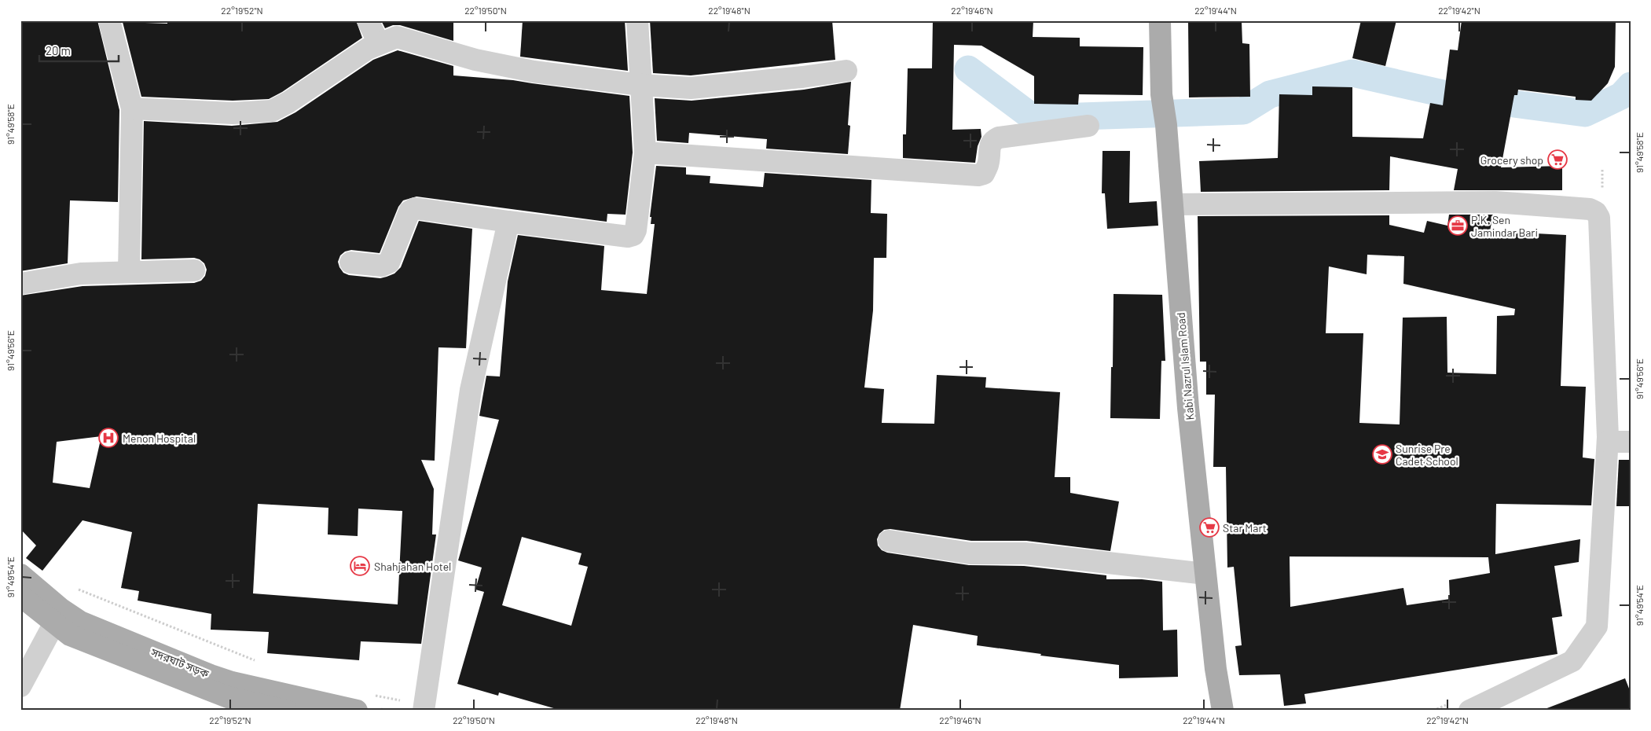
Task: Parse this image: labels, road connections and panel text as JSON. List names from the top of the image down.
{
  "streets": {
    "main road": ["Kabi Nazrul Islam Road", "সদরঘাট সড়ক"]
  },
  "places": {
    "supermarket": ["Grocery shop", "Star Mart"],
    "office": ["P.K. Sen Jamindar Bari"],
    "hospital": ["Menon Hospital"],
    "school or university": ["Sunrise Pre Cadet School"],
    "hotel": ["Shahjahan Hotel"]
  },
  "scale_bar": "20 m",
  "coordinates": [
    "22°19'52\"N",
    "22°19'50\"N",
    "22°19'48\"N",
    "22°19'46\"N",
    "22°19'44\"N",
    "22°19'42\"N",
    "91°49'58\"E",
    "91°49'56\"E",
    "91°49'54\"E"
  ]
}
